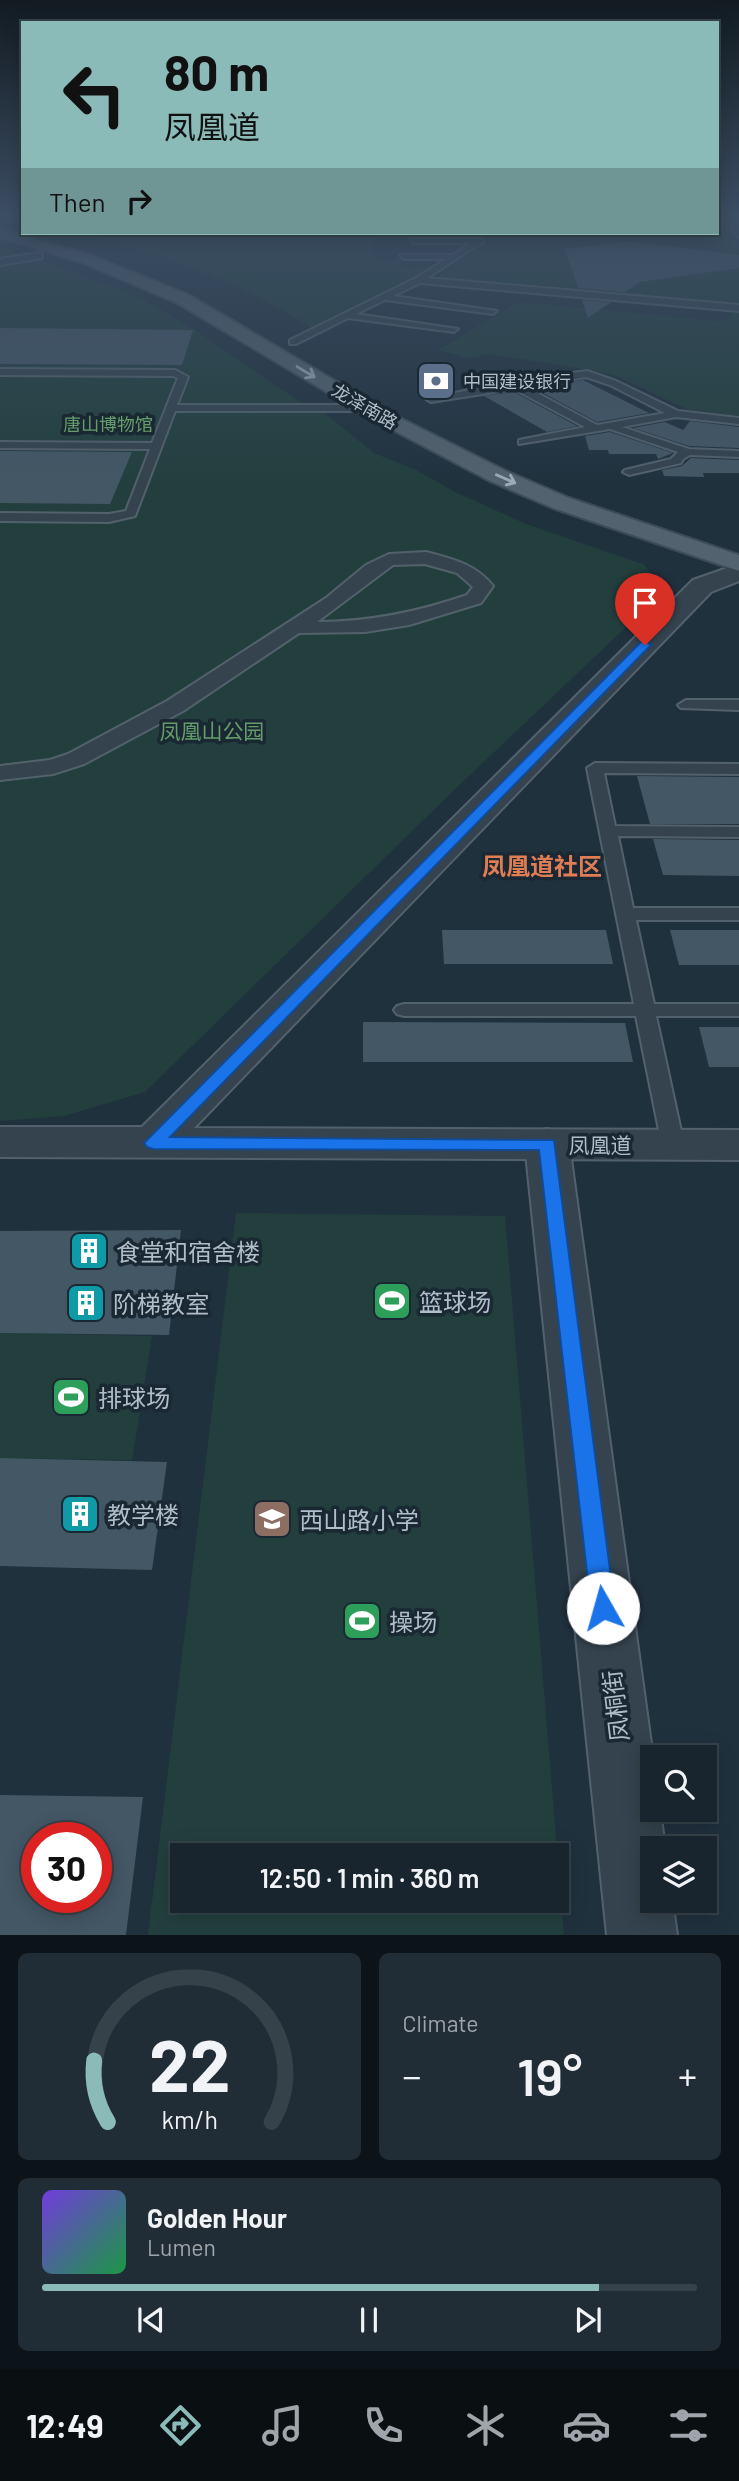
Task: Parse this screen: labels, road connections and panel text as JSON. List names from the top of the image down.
{
  "streets": {
    "main road": ["龙泽南路"],
    "street": ["凤凰道", "凤桐街"]
  },
  "crossings": [
    ["凤凰道", "凤桐街"]
  ],
  "districts": ["凤凰道社区"],
  "parks": ["唐山博物馆", "凤凰山公园"],
  "places": {
    "bank": ["中国建设银行"],
    "building": ["食堂和宿舍楼", "阶梯教室", "教学楼"],
    "sports": ["篮球场", "排球场", "操场"],
    "school or university": ["西山路小学"]
  },
  "page": {
    "turn": ["80 m", "凤凰道"],
    "then": "Then",
    "limit": "30",
    "trip": "12:50 · 1 min · 360 m",
    "tile": "Climate",
    "heat": ["−", "19°", "+"],
    "song": ["Golden Hour", "Lumen"],
    "tabs": "12:49",
    "gauge": ["22", "km/h"]
  }
}
